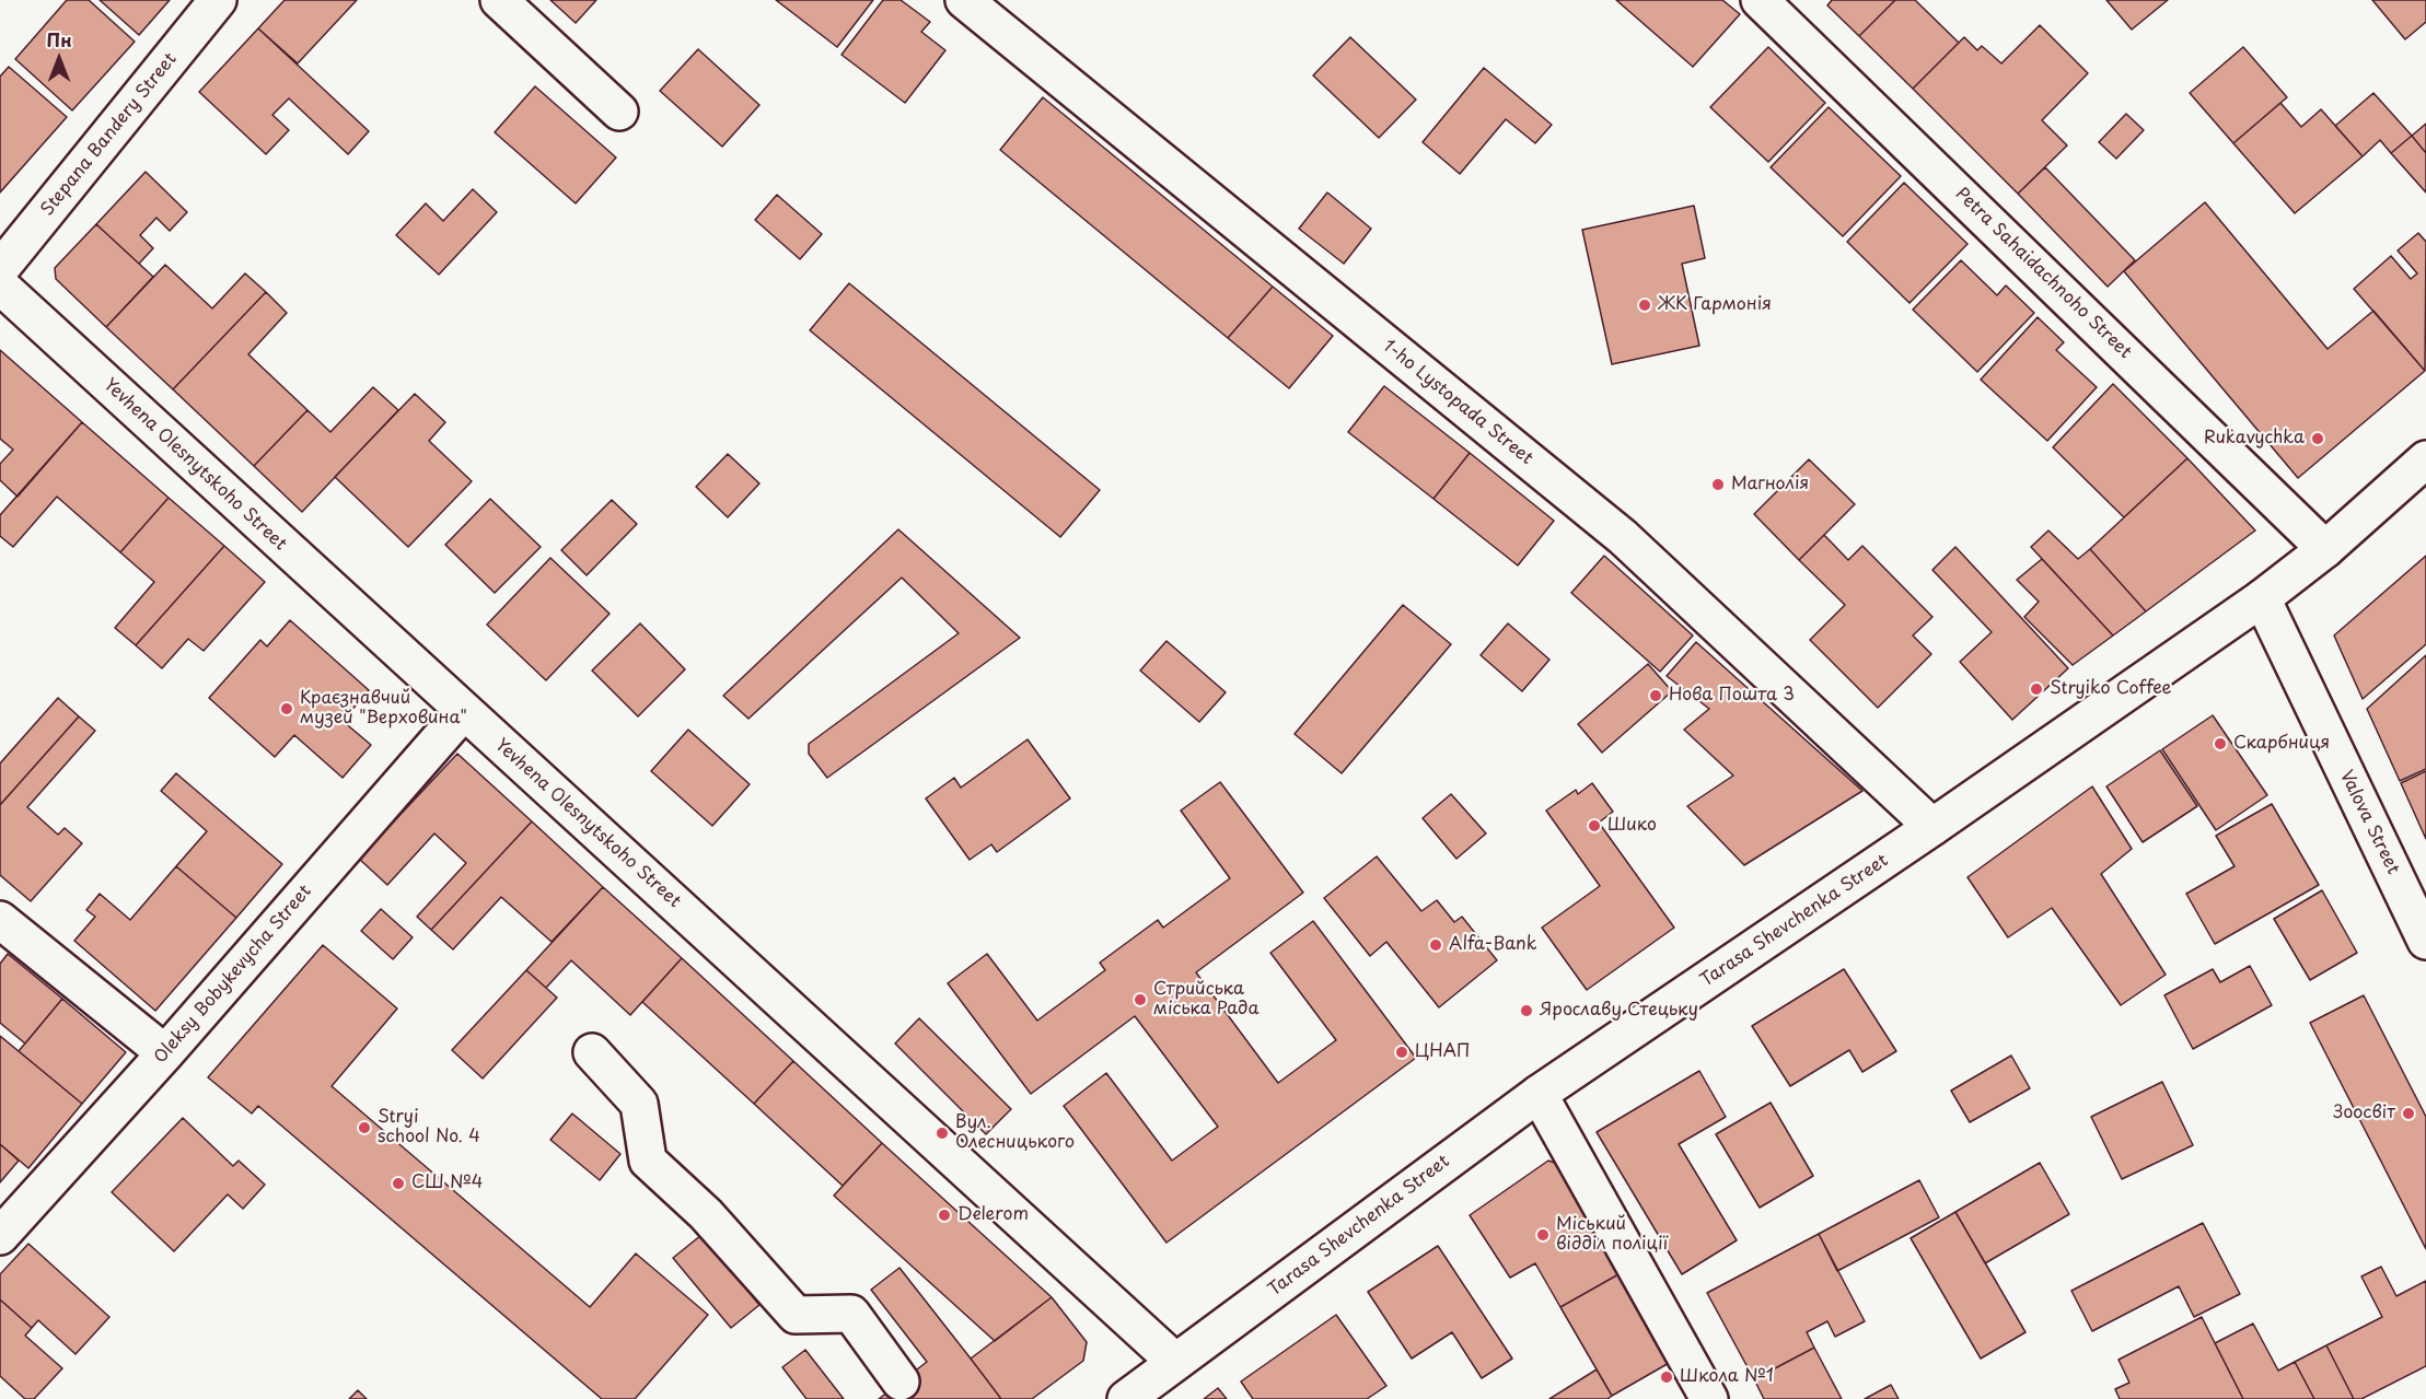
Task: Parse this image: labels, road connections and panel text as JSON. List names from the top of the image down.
{
  "streets": {
    "street": [
      "Stepana Bandery Street",
      "Petra Sahaidachnoho Street",
      "1-ho Lystopada Street",
      "Yevhena Olesnytskoho Street",
      "Valova Street",
      "Tarasa Shevchenka Street",
      "Oleksy Bobykevycha Street"
    ]
  },
  "crossings": [
    ["Petra Sahaidachnoho Street", "Tarasa Shevchenka Street"],
    ["1-ho Lystopada Street", "Tarasa Shevchenka Street"],
    ["Yevhena Olesnytskoho Street", "Tarasa Shevchenka Street"],
    ["Yevhena Olesnytskoho Street", "Oleksy Bobykevycha Street"],
    ["Valova Street", "Tarasa Shevchenka Street"]
  ],
  "places": [
    "ЖК Гармонія",
    "Rukavychka",
    "Магнолія",
    "Stryiko Coffee",
    "Нова Пошта 3",
    "Краєзнавчий музей \"Верховина\"",
    "Скарбниця",
    "Шико",
    "Alfa-Bank",
    "Стрийська міська Рада",
    "Ярославу Стецьку",
    "ЦНАП",
    "Зоосвіт",
    "Stryi school No. 4",
    "Вул. Олесницького",
    "СШ №4",
    "Delerom",
    "Міський відділ поліції",
    "Школа №1"
  ],
  "north": "top"
}
